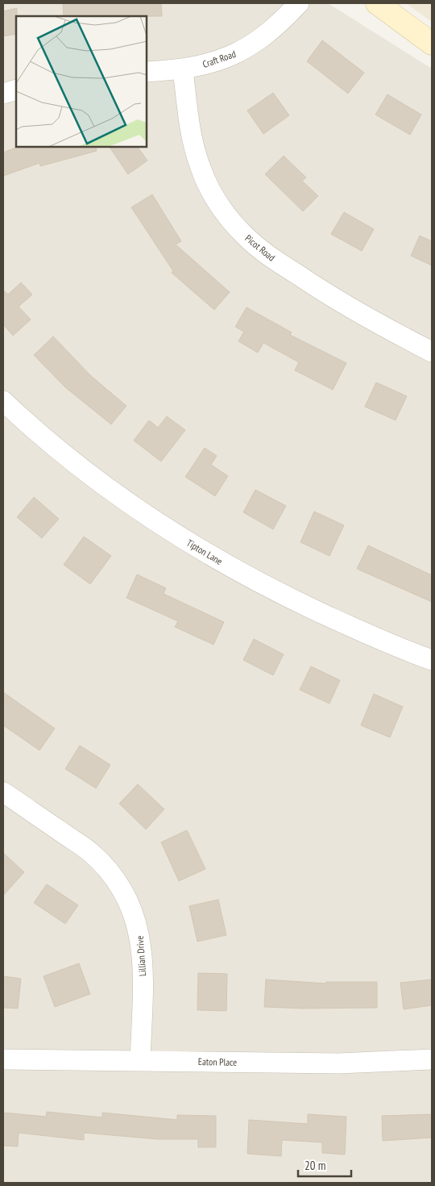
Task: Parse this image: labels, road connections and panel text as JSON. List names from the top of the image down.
{
  "streets": {
    "street": [
      "Craft Road",
      "Picot Road",
      "Tipton Lane",
      "Lillian Drive",
      "Eaton Place"
    ]
  },
  "crossings": [
    ["Craft Road", "Picot Road"],
    ["Lillian Drive", "Eaton Place"]
  ],
  "scale_bar": "20 m"
}
